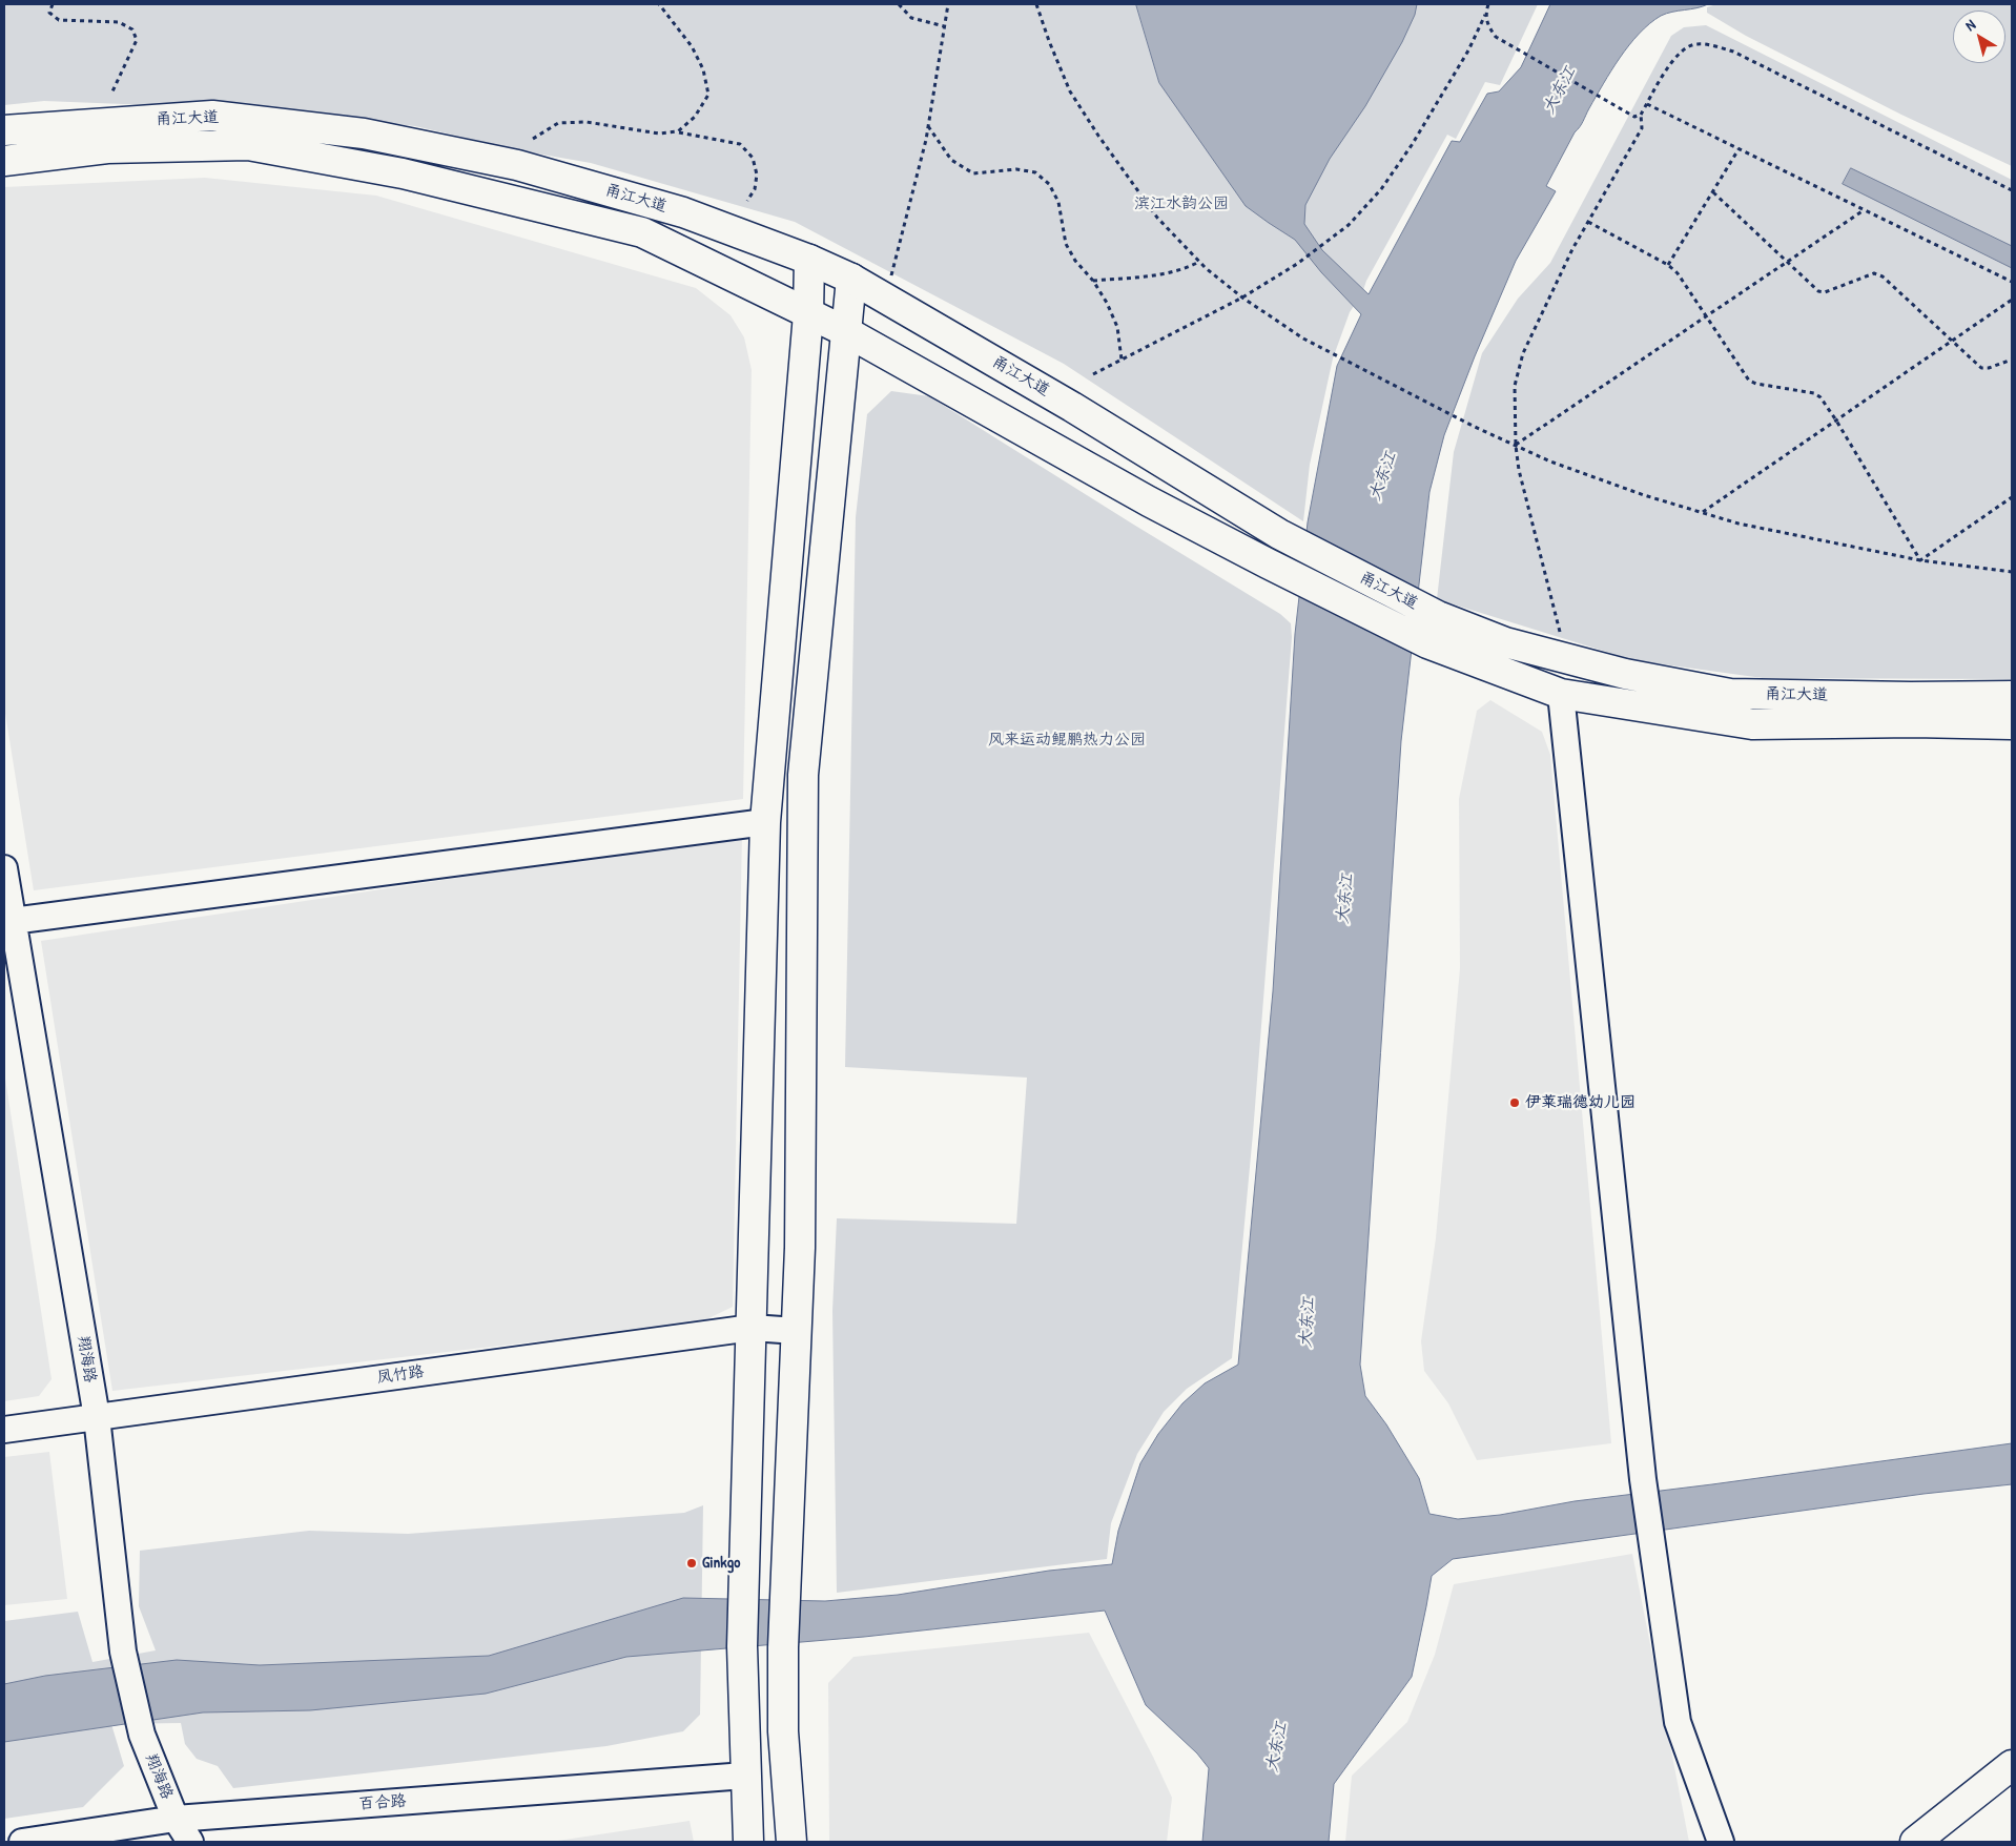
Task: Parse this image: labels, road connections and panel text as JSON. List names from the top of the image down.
{
  "streets": {
    "main road": ["甬江大道"],
    "street": ["翔海路", "凤竹路", "百合路"]
  },
  "crossings": [
    ["翔海路", "凤竹路"],
    ["翔海路", "百合路"]
  ],
  "water": ["大东江"],
  "parks": ["滨江水韵公园", "风来运动鲲鹏热力公园"],
  "places": ["伊莱瑞德幼儿园", "Ginkgo"],
  "north": "top left"
}
